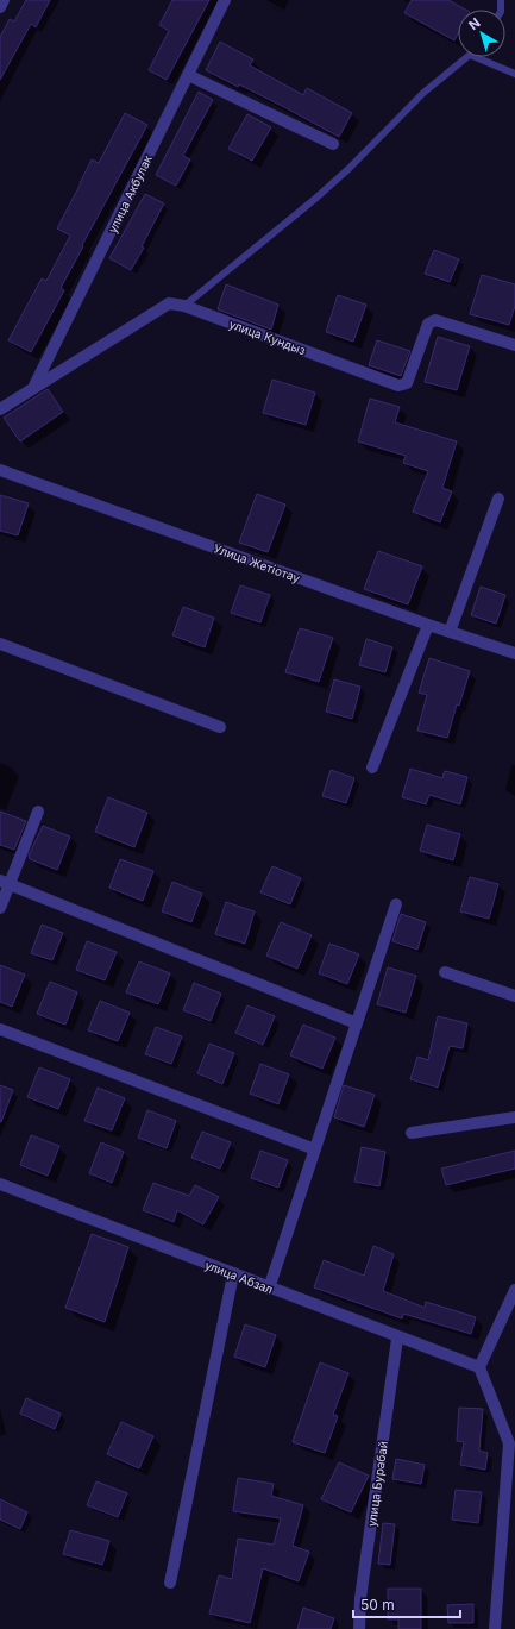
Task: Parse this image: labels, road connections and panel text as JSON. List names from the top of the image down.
{
  "streets": {
    "street": [
      "улица Акбулак",
      "улица Кундыз",
      "Улица Жетіотау",
      "улица Абзал",
      "улица Бурабай"
    ]
  },
  "crossings": [
    ["улица Акбулак", "улица Кундыз"],
    ["улица Абзал", "улица Бурабай"]
  ],
  "scale_bar": "50 m",
  "north": "top left"
}
